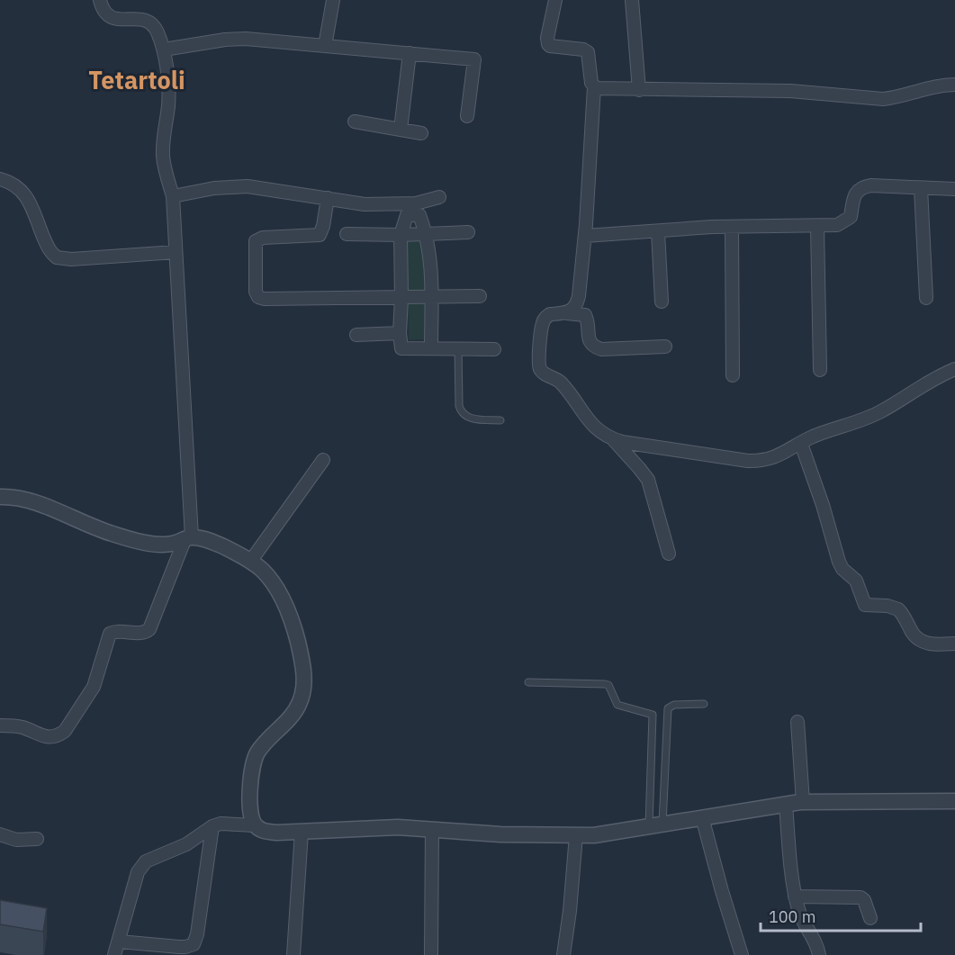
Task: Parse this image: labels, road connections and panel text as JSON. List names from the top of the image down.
{
  "districts": ["Tetartoli"],
  "scale_bar": "100 m"
}
